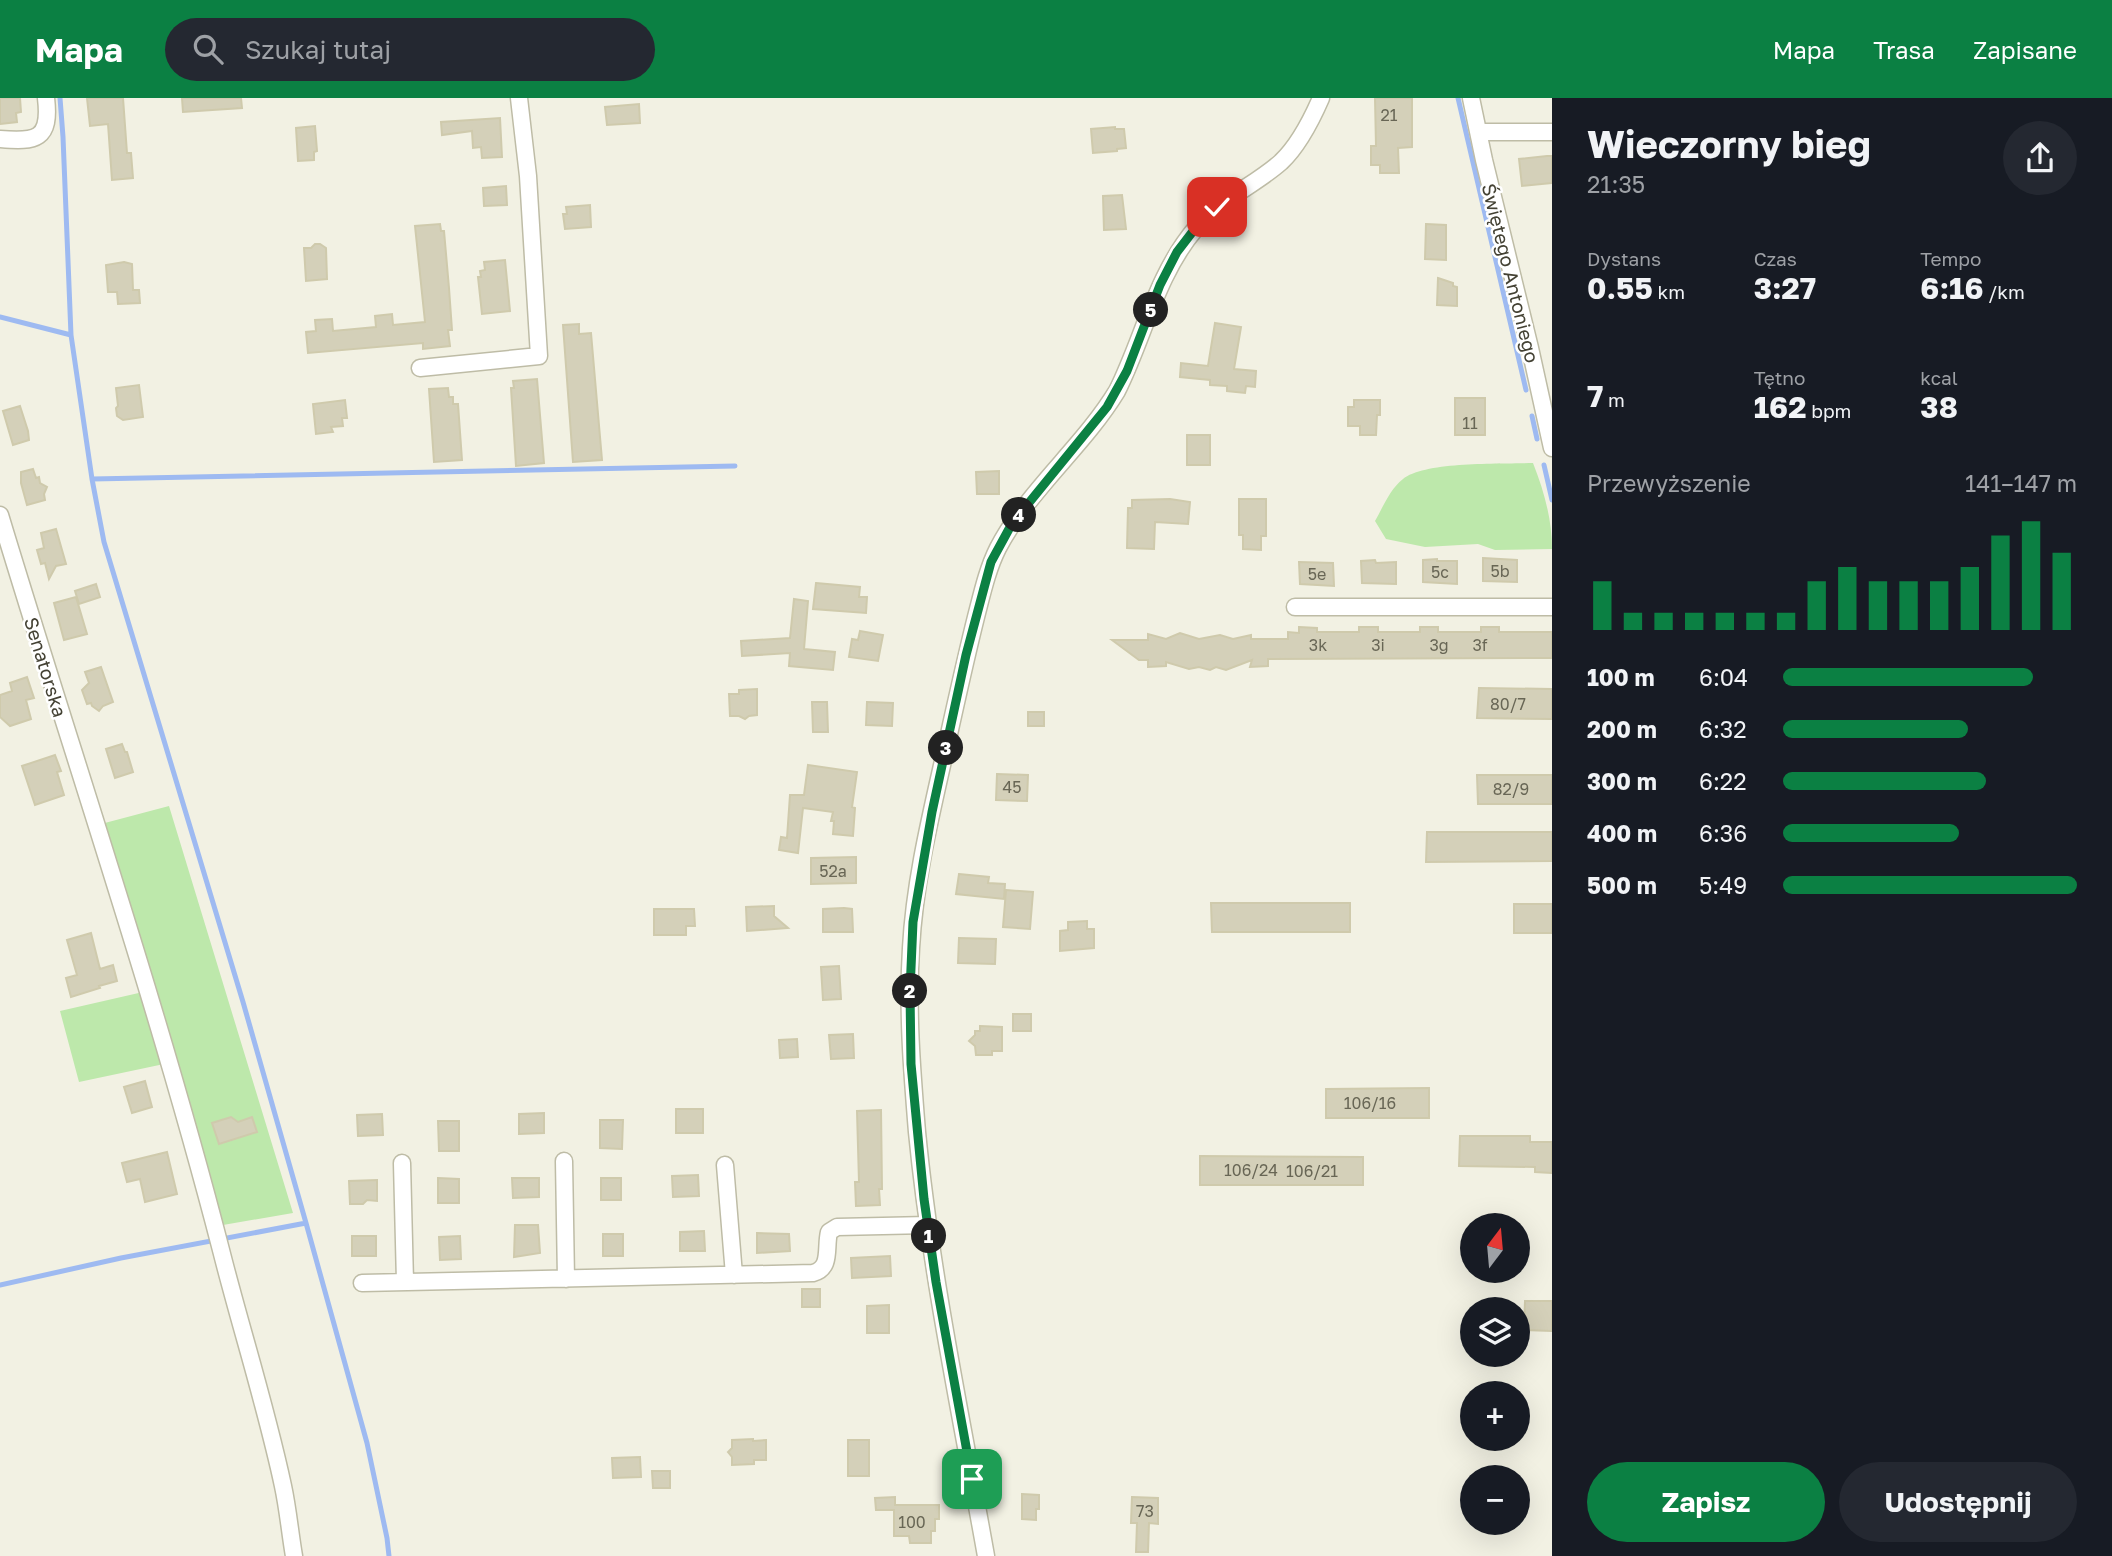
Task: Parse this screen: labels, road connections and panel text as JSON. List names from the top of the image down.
{
  "streets": {
    "street": ["Świętego Antoniego", "Senatorska"]
  },
  "house_numbers": [
    "21",
    "11",
    "5b",
    "5c",
    "5e",
    "3k",
    "3i",
    "3g",
    "3f",
    "80/7",
    "45",
    "82/9",
    "52a",
    "106/16",
    "106/24",
    "106/21",
    "73",
    "100"
  ],
  "north": "top",
  "page": {
    "header": "Mapa",
    "search": "Szukaj tutaj",
    "nav": ["Mapa", "Trasa", "Zapisane"],
    "heading": ["Wieczorny bieg", "21:35"],
    "stats": [
      ["Dystans", "0.55 km"],
      ["Czas", "3:27"],
      ["Tempo", "6:16 /km"],
      ["7 m"],
      ["Tętno", "162 bpm"],
      ["kcal", "38"]
    ],
    "pins": [
      "5",
      "4",
      "3",
      "2",
      "1"
    ],
    "chart": ["Przewyższenie", "141–147 m"],
    "list": [
      {
        "name": "100 m",
        "note": "6:04"
      },
      {
        "name": "200 m",
        "note": "6:32"
      },
      {
        "name": "300 m",
        "note": "6:22"
      },
      {
        "name": "400 m",
        "note": "6:36"
      },
      {
        "name": "500 m",
        "note": "5:49"
      }
    ],
    "map_buttons": ["+", "−"],
    "buttons": ["Zapisz", "Udostępnij"]
  }
}
